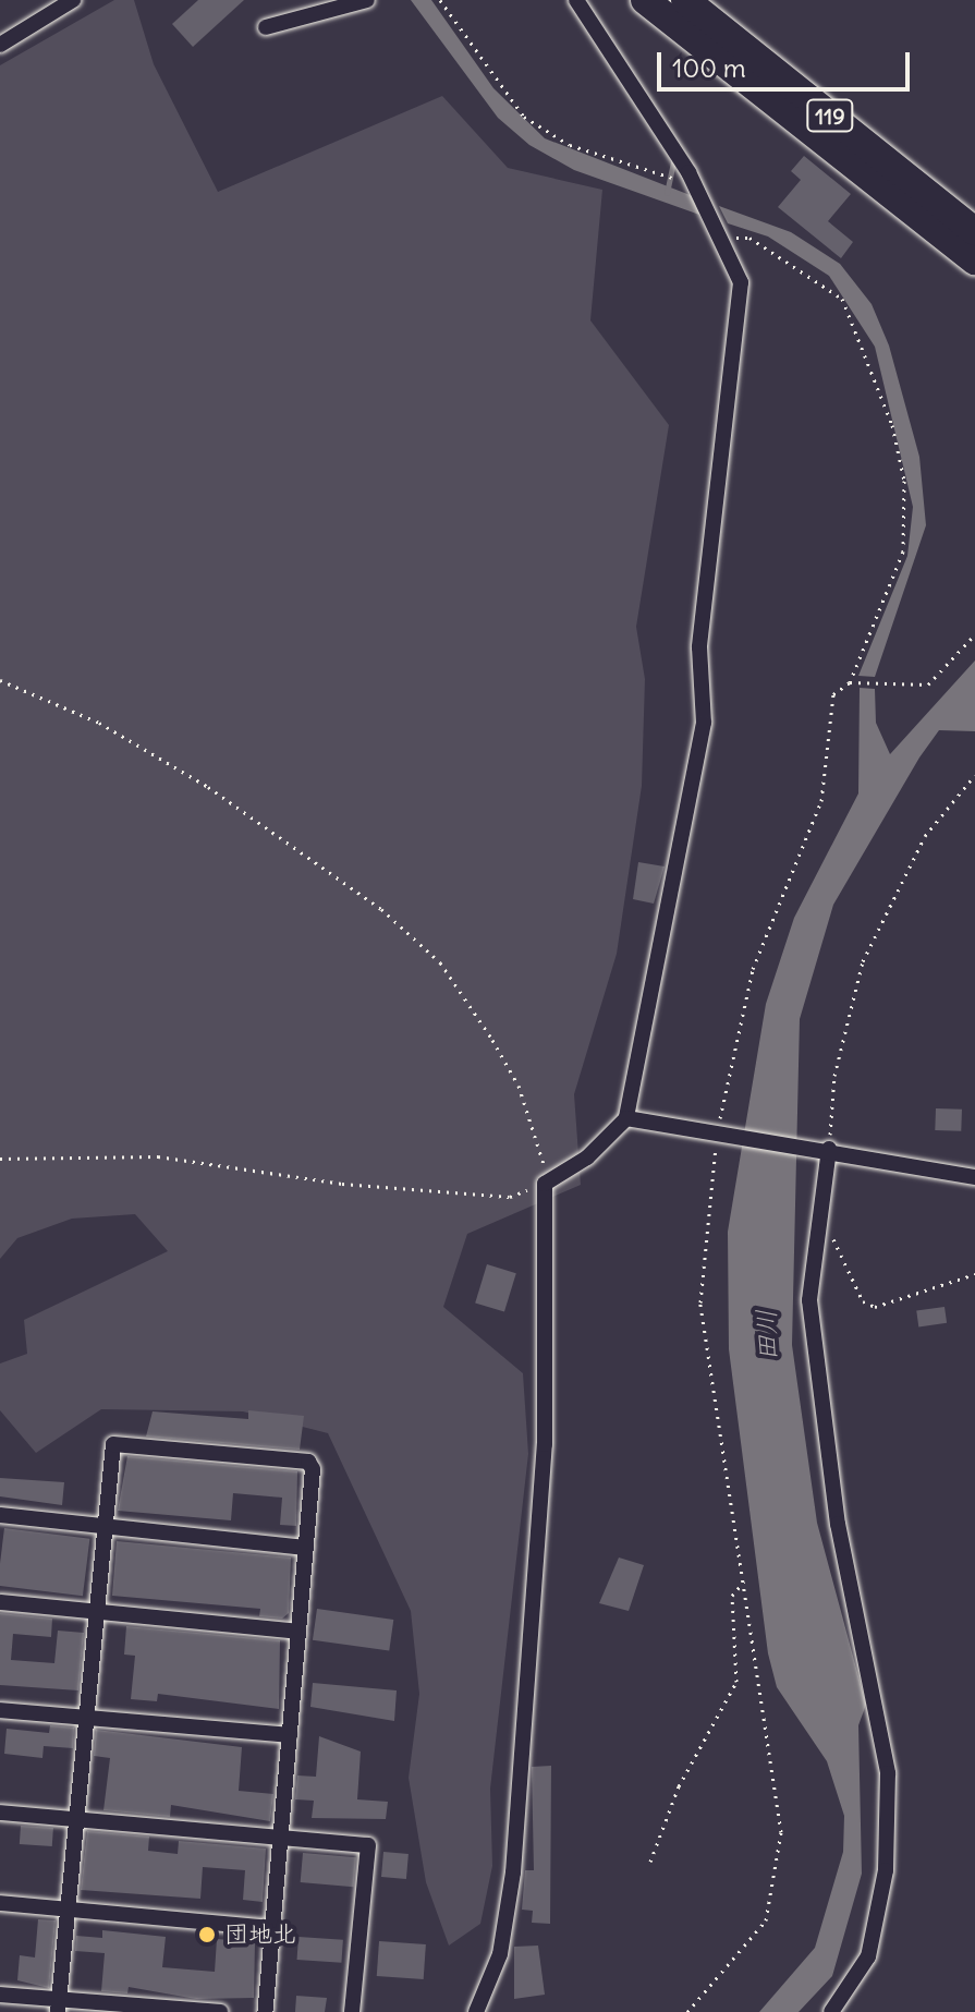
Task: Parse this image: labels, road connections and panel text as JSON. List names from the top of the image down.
{
  "streets": {
    "highway": ["119"]
  },
  "water": ["田川"],
  "places": ["団地北"],
  "scale_bar": "100 m"
}
